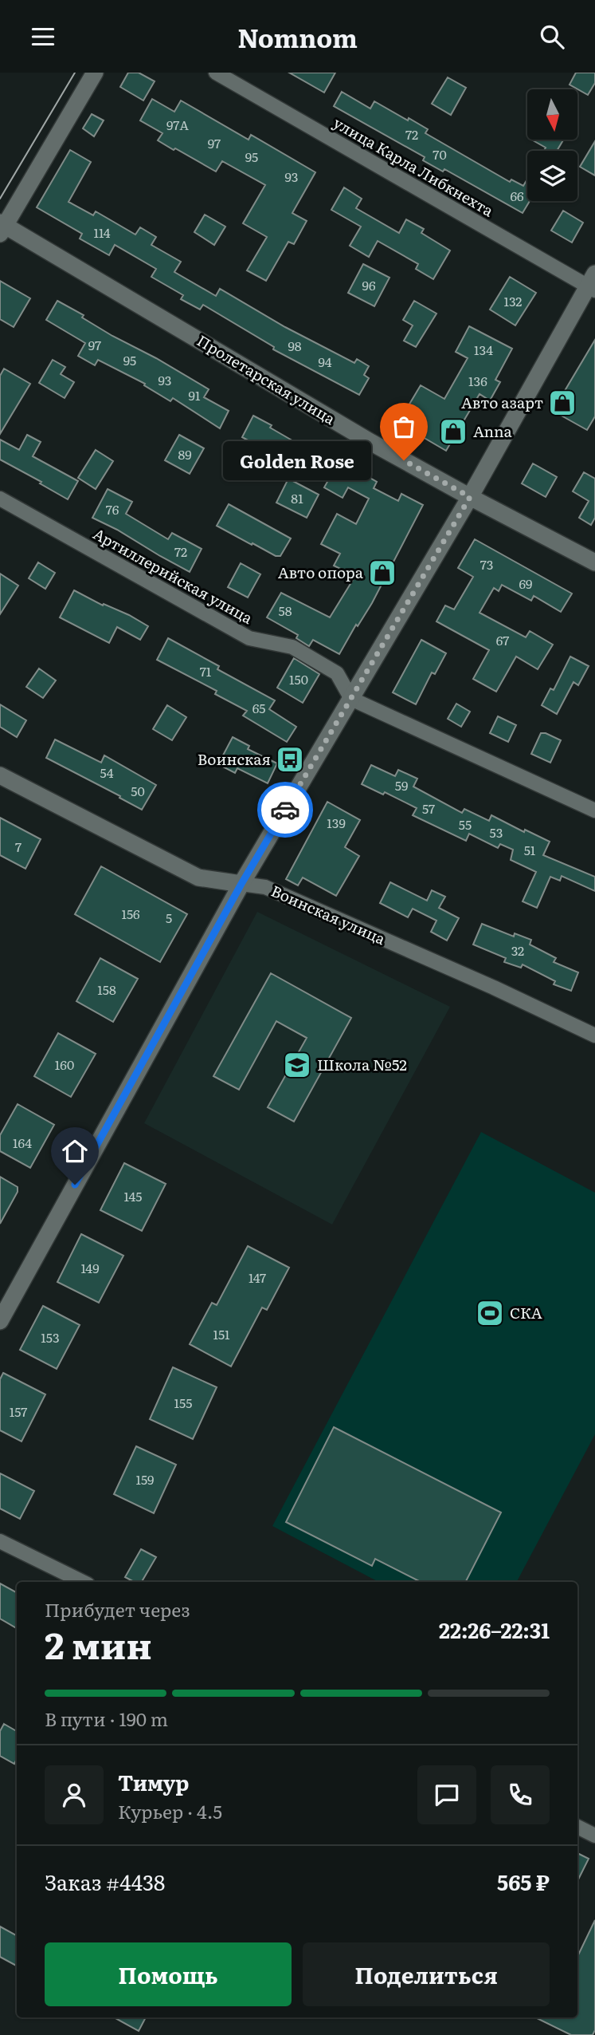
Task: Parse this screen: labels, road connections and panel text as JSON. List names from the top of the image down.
{
  "streets": {
    "main road": ["Пролетарская улица", "Воинская улица"],
    "street": ["улица Карла Либкнехта", "Артиллерийская улица"]
  },
  "places": {
    "shop": ["Авто азарт", "Anna", "Авто опора"],
    "other": ["Golden Rose"],
    "bus stop": ["Воинская"],
    "school or university": ["Школа №52"],
    "sports": ["СКА"]
  },
  "house_numbers": [
    "97А",
    "72",
    "97",
    "70",
    "95",
    "93",
    "66",
    "114",
    "96",
    "132",
    "97",
    "98",
    "134",
    "95",
    "94",
    "93",
    "136",
    "91",
    "89",
    "81",
    "76",
    "72",
    "73",
    "69",
    "58",
    "67",
    "71",
    "150",
    "65",
    "54",
    "59",
    "50",
    "57",
    "139",
    "55",
    "53",
    "7",
    "51",
    "156",
    "5",
    "32",
    "158",
    "160",
    "164",
    "145",
    "149",
    "147",
    "151",
    "153",
    "155",
    "157",
    "159"
  ],
  "north": "bottom",
  "page": {
    "header": "Nomnom",
    "bubble": "Golden Rose",
    "heading": ["2 мин", "Прибудет через", "22:26–22:31"],
    "panel": [
      "Тимур",
      "Курьер · 4.5",
      "Заказ #4438",
      "565 ₽"
    ],
    "bar": "В пути · 190 m",
    "buttons": ["Помощь", "Поделиться"]
  }
}
